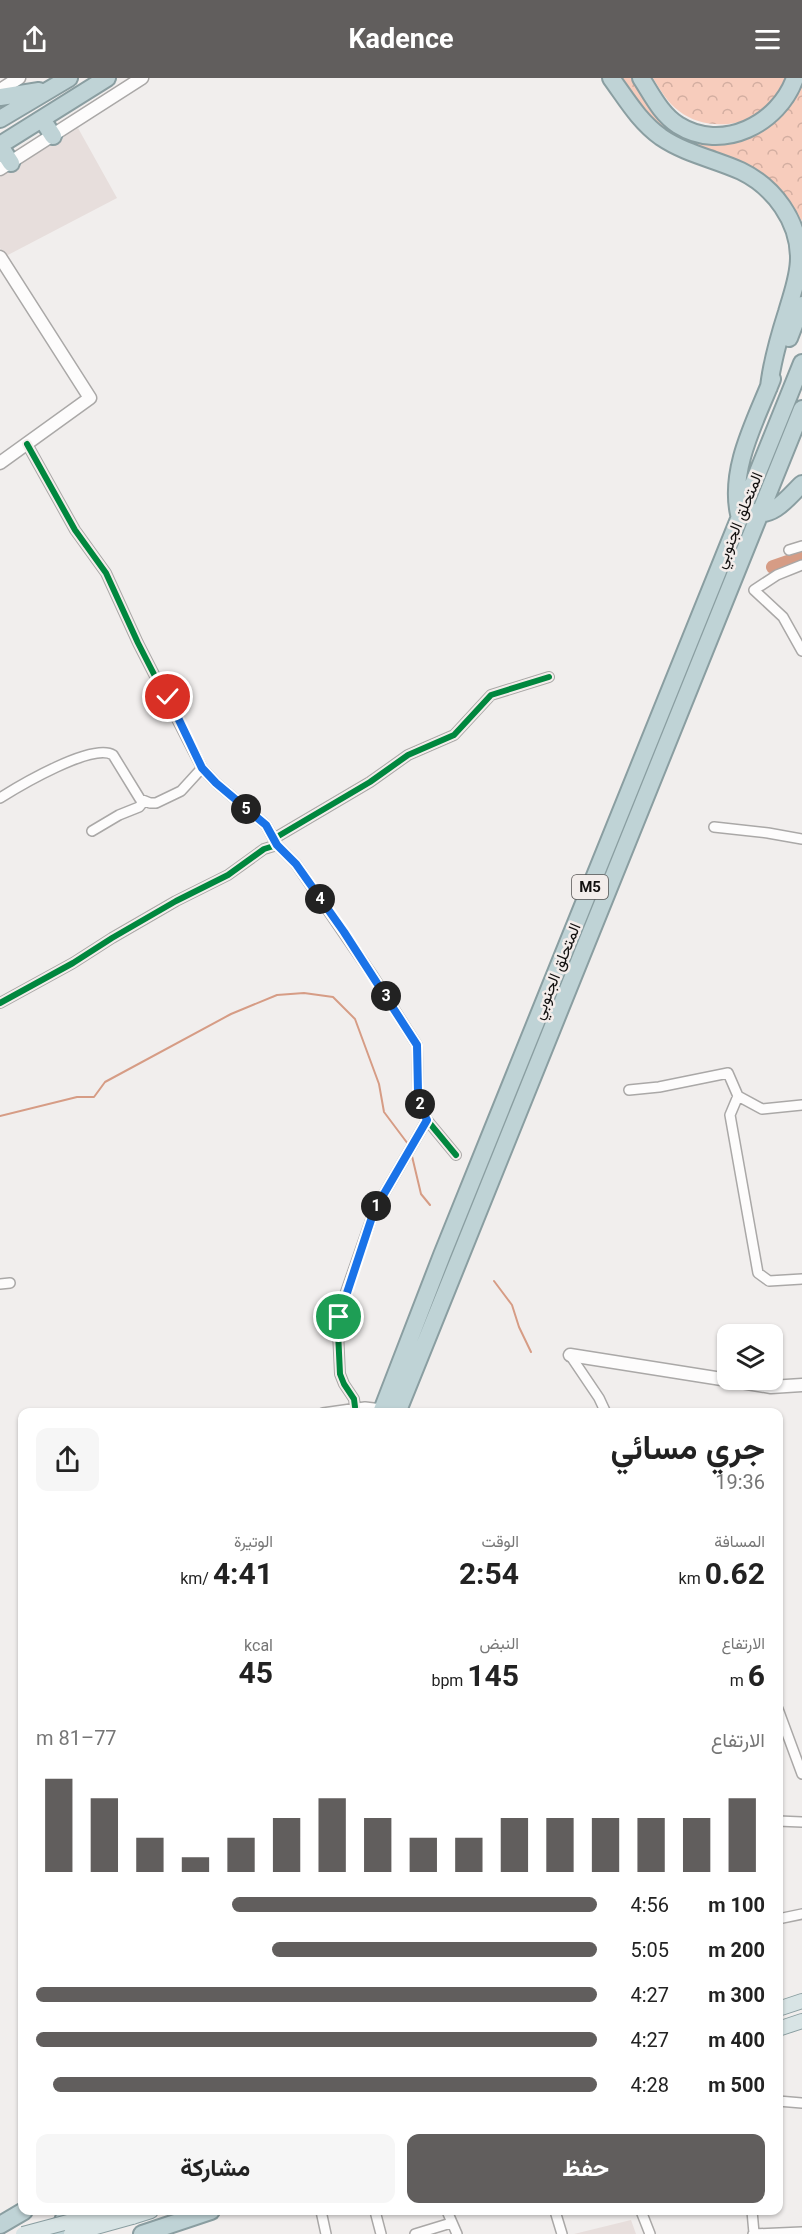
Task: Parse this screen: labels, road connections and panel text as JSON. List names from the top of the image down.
{
  "streets": {
    "highway": ["المتحلق الجنوبي", "M5"]
  },
  "page": {
    "header": "Kadence",
    "pins": [
      "5",
      "4",
      "3",
      "2",
      "1"
    ],
    "heading": ["جري مسائي", "19:36"],
    "stats": [
      ["المسافة", "0.62 km"],
      ["الوقت", "2:54"],
      ["الوتيرة", "4:41 /km"],
      ["الارتفاع", "6 m"],
      ["النبض", "145 bpm"],
      ["kcal", "45"]
    ],
    "chart": ["الارتفاع", "77–81 m"],
    "list": [
      {
        "name": "100 m",
        "note": "4:56"
      },
      {
        "name": "200 m",
        "note": "5:05"
      },
      {
        "name": "300 m",
        "note": "4:27"
      },
      {
        "name": "400 m",
        "note": "4:27"
      },
      {
        "name": "500 m",
        "note": "4:28"
      }
    ],
    "buttons": ["حفظ", "مشاركة"]
  }
}
